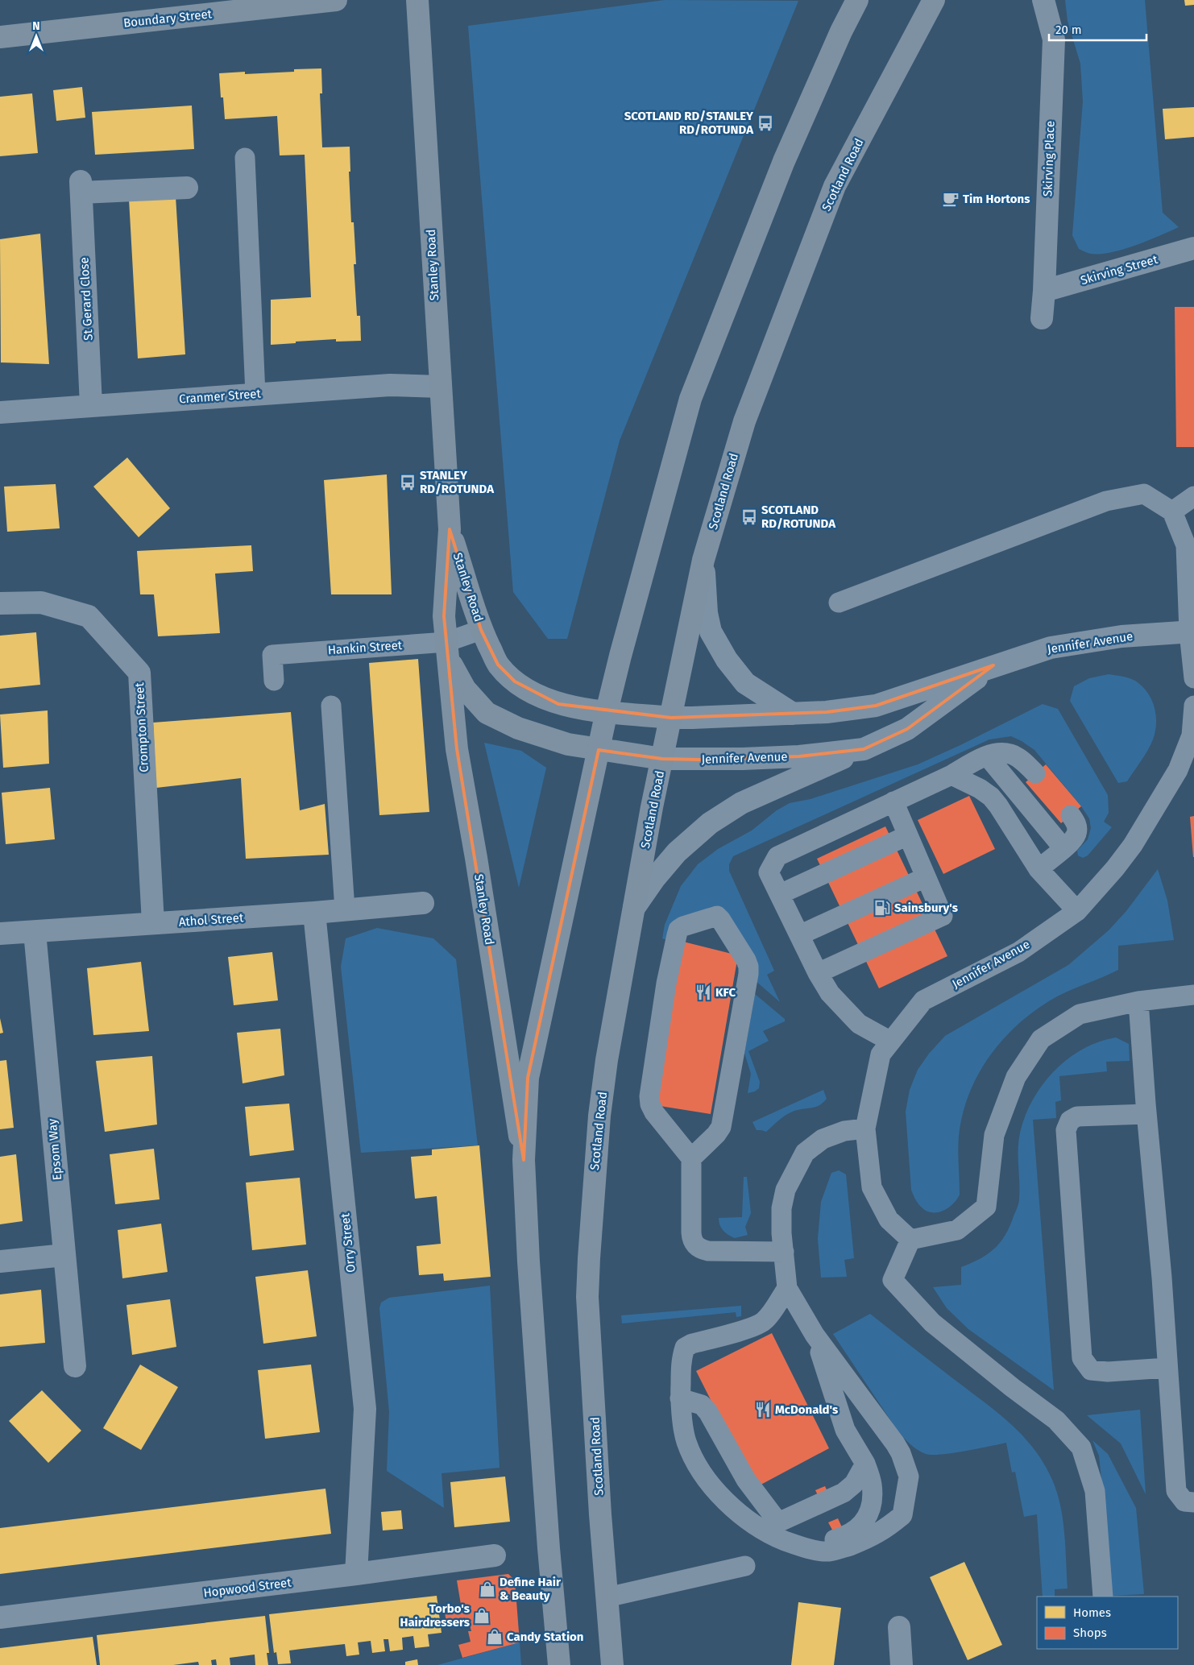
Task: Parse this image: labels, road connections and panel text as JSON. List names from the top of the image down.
{
  "streets": {
    "highway": ["Scotland Road"],
    "main road": ["Boundary Street", "Stanley Road"],
    "street": [
      "Skirving Place",
      "Skirving Street",
      "St Gerard Close",
      "Cranmer Street",
      "Jennifer Avenue",
      "Crompton Street",
      "Athol Street",
      "Epsom Way",
      "Orry Street",
      "Hopwood Street"
    ],
    "lane": ["Hankin Street"]
  },
  "crossings": [
    ["Skirving Place", "Skirving Street"],
    ["Scotland Road", "Stanley Road"],
    ["Scotland Road", "Jennifer Avenue"],
    ["Stanley Road", "Cranmer Street"],
    ["Stanley Road", "Jennifer Avenue"],
    ["Stanley Road", "Hankin Street"],
    ["St Gerard Close", "Cranmer Street"],
    ["Crompton Street", "Athol Street"],
    ["Athol Street", "Epsom Way"],
    ["Athol Street", "Orry Street"],
    ["Orry Street", "Hopwood Street"]
  ],
  "places": {
    "bus stop": ["SCOTLAND RD/STANLEY RD/ROTUNDA", "STANLEY RD/ROTUNDA", "SCOTLAND RD/ROTUNDA"],
    "cafe": ["Tim Hortons"],
    "fuel station": ["Sainsbury's"],
    "restaurant": ["KFC", "McDonald's"],
    "shop": ["Define Hair & Beauty", "Torbo's Hairdressers", "Candy Station"]
  },
  "legend": ["Homes", "Shops"],
  "scale_bar": "20 m",
  "north": "top"
}
